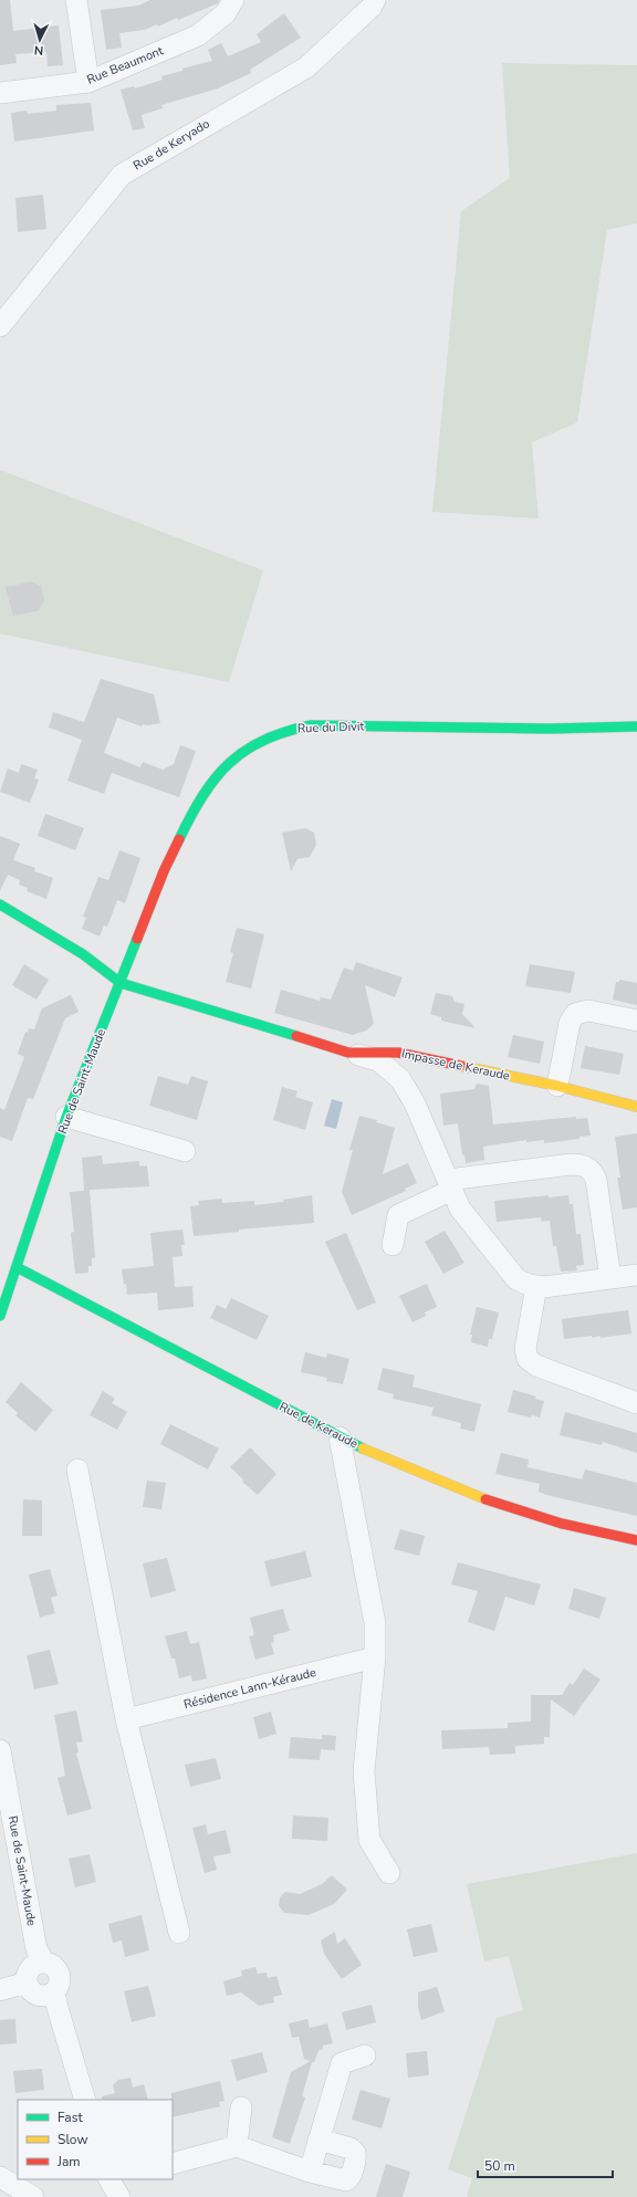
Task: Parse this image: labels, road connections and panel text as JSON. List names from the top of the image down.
{
  "streets": {
    "street": [
      "Rue Beaumont",
      "Rue de Keryado",
      "Rue du Divit",
      "Impasse de Keraude",
      "Rue de Saint-Maude",
      "Rue de Keraude",
      "Résidence Lann-Kéraude"
    ]
  },
  "crossings": [
    ["Rue du Divit", "Impasse de Keraude"],
    ["Rue du Divit", "Rue de Saint-Maude"],
    ["Impasse de Keraude", "Rue de Saint-Maude"],
    ["Rue de Saint-Maude", "Rue de Keraude"]
  ],
  "legend": ["Fast", "Slow", "Jam"],
  "scale_bar": "50 m",
  "north": "bottom"
}
